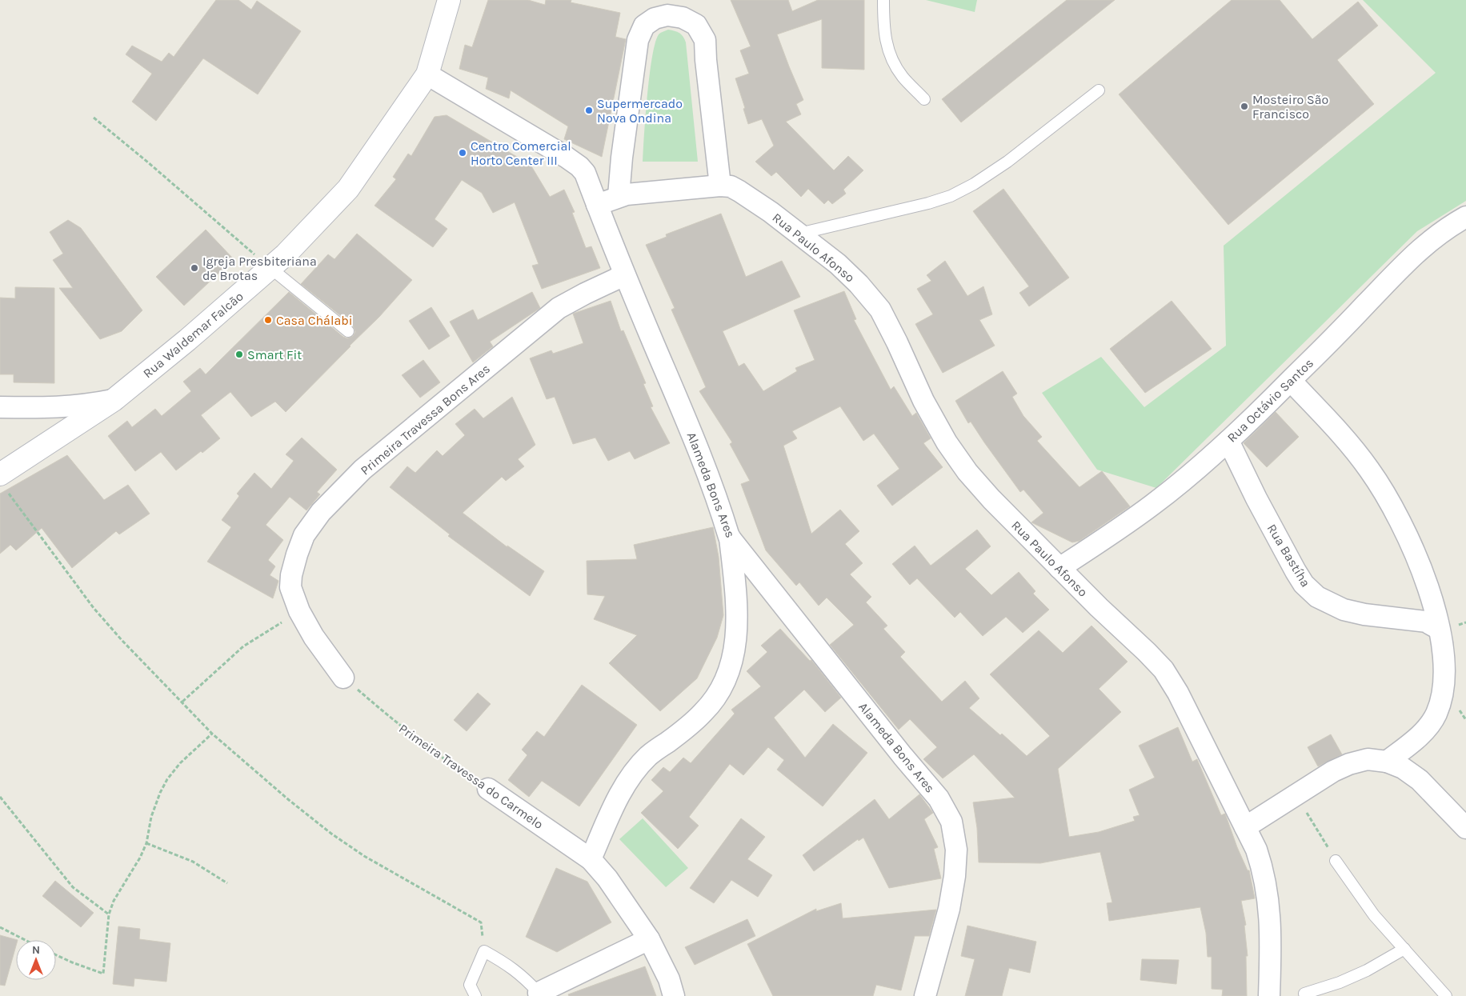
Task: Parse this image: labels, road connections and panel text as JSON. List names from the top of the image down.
{
  "streets": {
    "street": [
      "Rua Paulo Afonso",
      "Rua Waldemar Falcão",
      "Rua Octávio Santos",
      "Primeira Travessa Bons Ares",
      "Alameda Bons Ares",
      "Rua Bastíha",
      "Primeira Travessa do Carmelo"
    ]
  },
  "crossings": [
    ["Rua Paulo Afonso", "Rua Octávio Santos"],
    ["Rua Waldemar Falcão", "Alameda Bons Ares"],
    ["Rua Octávio Santos", "Rua Bastíha"],
    ["Primeira Travessa Bons Ares", "Alameda Bons Ares"]
  ],
  "places": [
    "Mosteiro São Francisco",
    "Supermercado Nova Ondina",
    "Centro Comercial Horto Center III",
    "Igreja Presbiteriana de Brotas",
    "Casa Chálabi",
    "Smart Fit"
  ],
  "north": "top"
}
